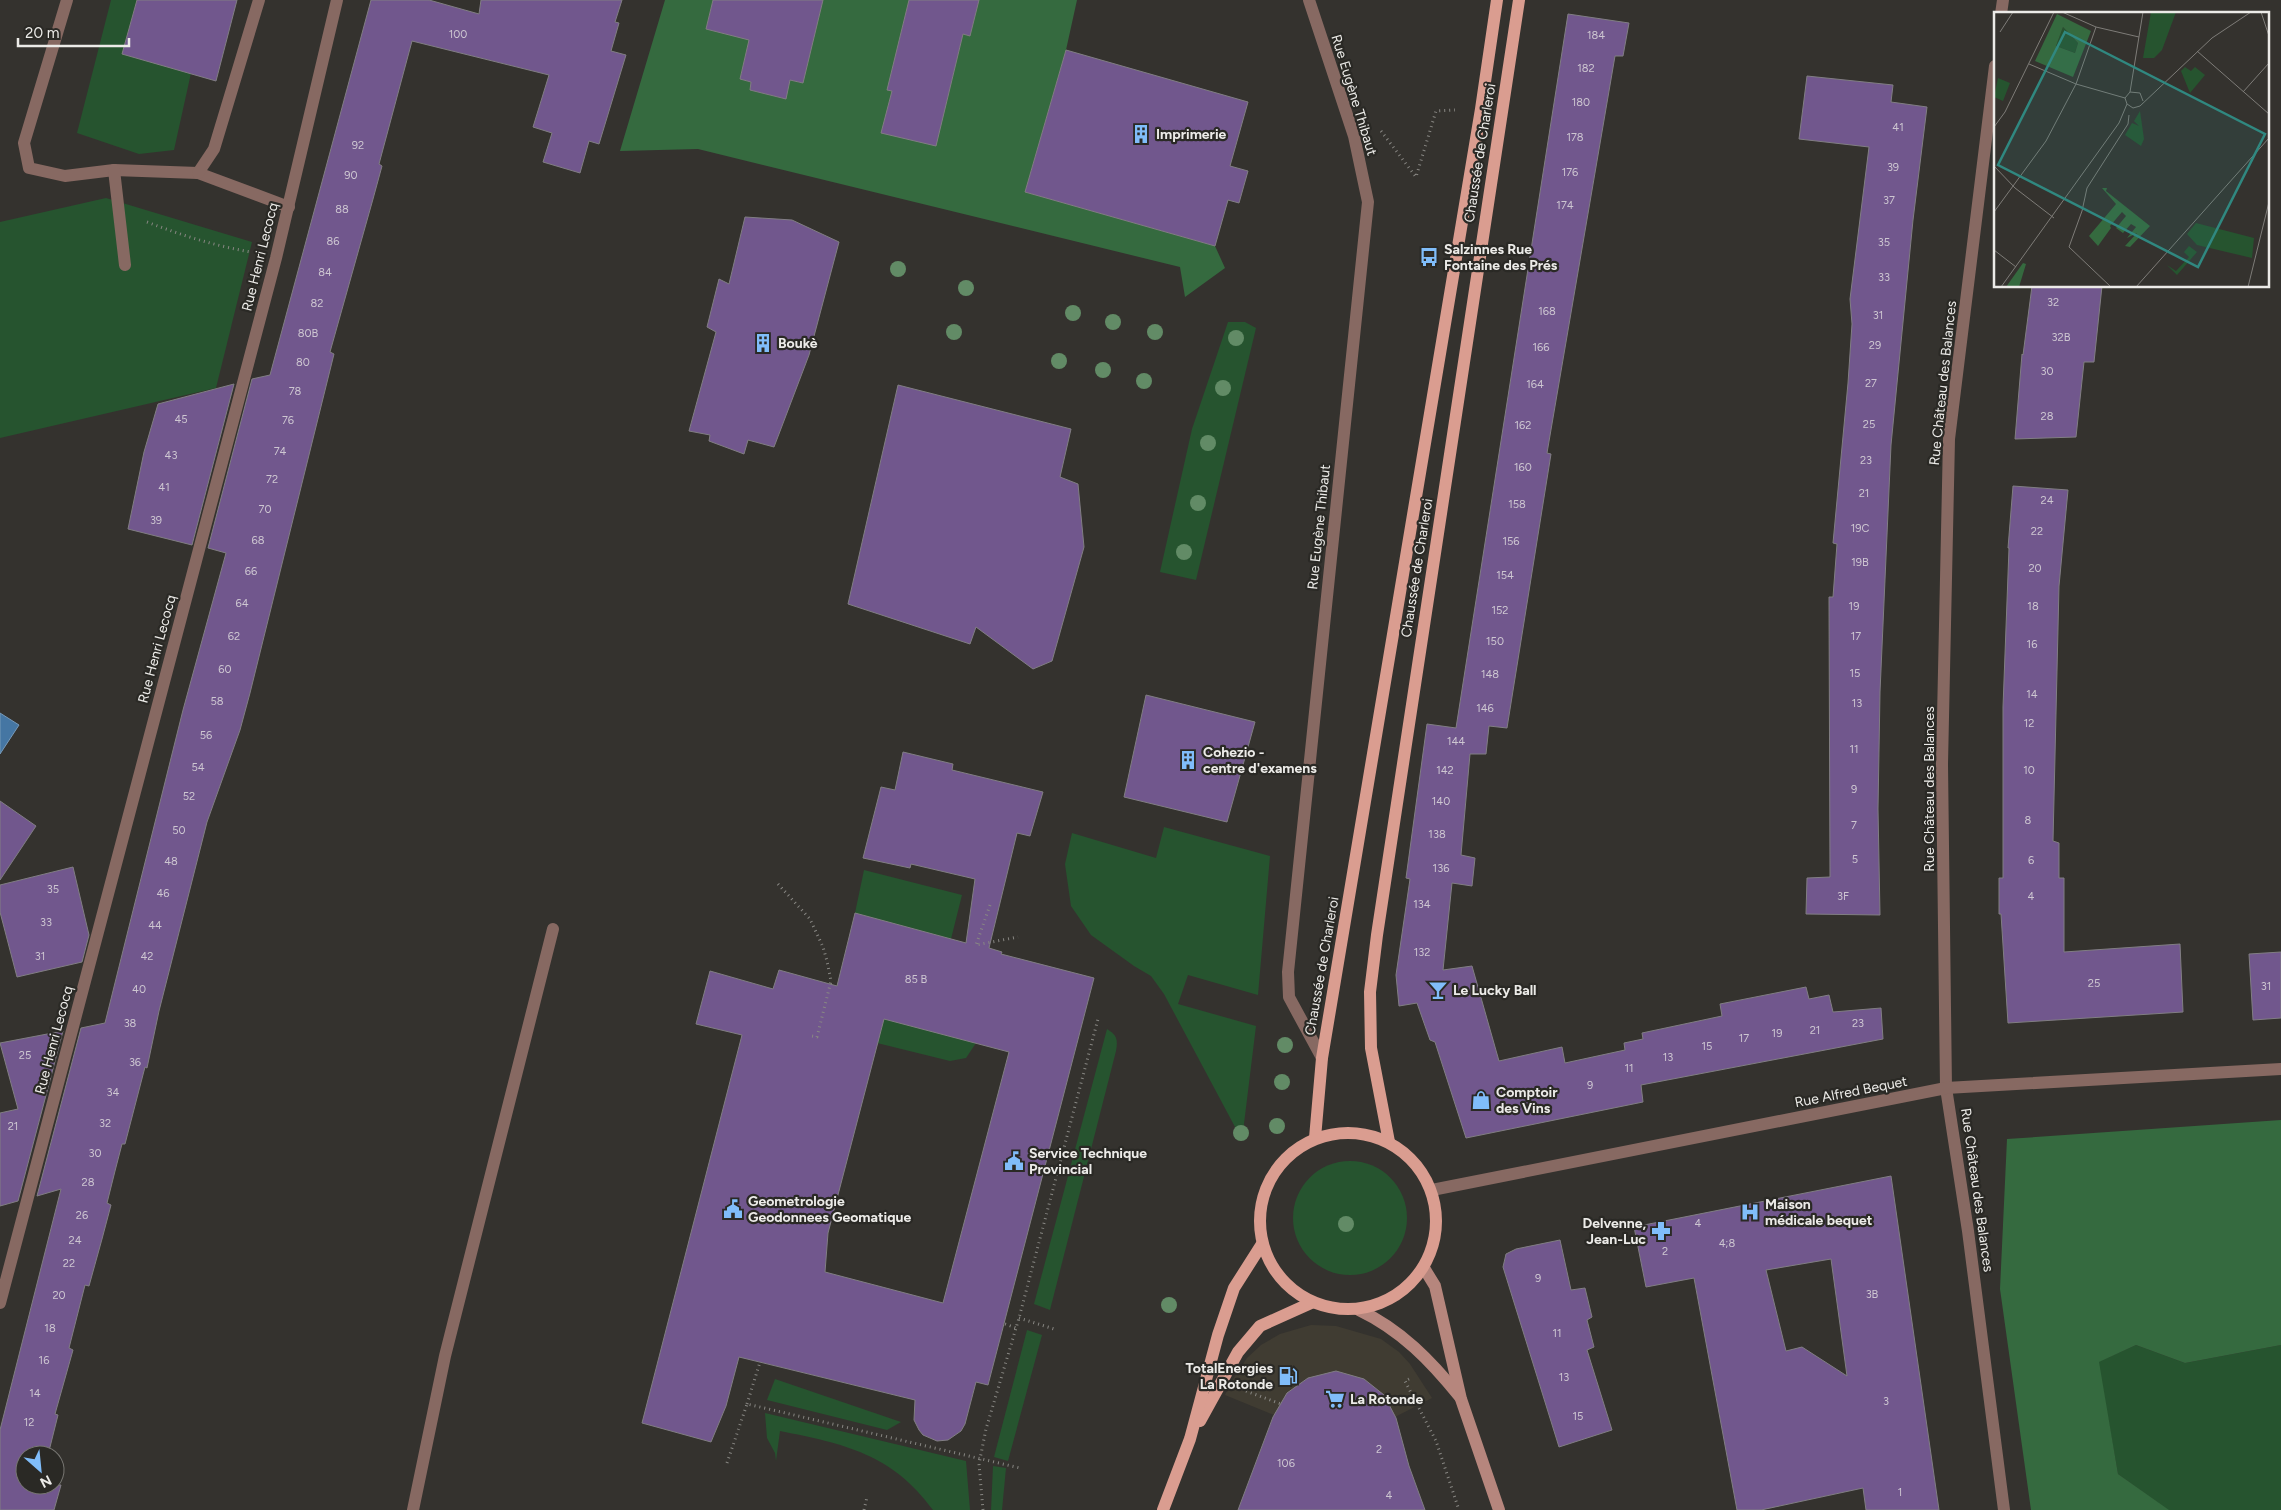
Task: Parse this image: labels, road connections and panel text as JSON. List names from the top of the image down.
{
  "streets": {
    "main road": ["Chaussée de Charleroi"],
    "street": [
      "Rue Eugène Thibaut",
      "Rue Henri Lecocq",
      "Rue Château des Balances",
      "Rue Alfred Bequet"
    ]
  },
  "crossings": [
    ["Rue Eugène Thibaut", "Chaussée de Charleroi"],
    ["Chaussée de Charleroi", "Rue Alfred Bequet"],
    ["Rue Château des Balances", "Rue Alfred Bequet"]
  ],
  "places": {
    "building": ["Imprimerie", "Boukè", "Cohezio - centre d'examens"],
    "bus stop": ["Salzinnes Rue Fontaine des Prés"],
    "bar": ["Le Lucky Ball"],
    "shop": ["Comptoir des Vins"],
    "public building": ["Service Technique Provincial", "Geometrologie Geodonnees Geomatique"],
    "hospital": ["Maison médicale bequet"],
    "pharmacy": ["Delvenne, Jean-Luc"],
    "fuel station": ["TotalEnergies La Rotonde"],
    "supermarket": ["La Rotonde"]
  },
  "house_numbers": [
    "100",
    "184",
    "182",
    "180",
    "41",
    "178",
    "92",
    "39",
    "176",
    "90",
    "37",
    "174",
    "88",
    "86",
    "35",
    "84",
    "33",
    "32",
    "82",
    "168",
    "31",
    "80B",
    "32B",
    "29",
    "166",
    "80",
    "30",
    "27",
    "164",
    "78",
    "28",
    "45",
    "76",
    "25",
    "162",
    "74",
    "43",
    "23",
    "160",
    "72",
    "41",
    "21",
    "24",
    "158",
    "70",
    "39",
    "19C",
    "22",
    "68",
    "156",
    "19B",
    "20",
    "66",
    "154",
    "64",
    "19",
    "18",
    "152",
    "62",
    "17",
    "150",
    "16",
    "60",
    "15",
    "148",
    "14",
    "58",
    "13",
    "146",
    "12",
    "56",
    "144",
    "11",
    "54",
    "142",
    "10",
    "9",
    "52",
    "140",
    "8",
    "7",
    "50",
    "138",
    "5",
    "6",
    "48",
    "136",
    "35",
    "46",
    "3F",
    "4",
    "134",
    "33",
    "44",
    "132",
    "31",
    "42",
    "85 B",
    "25",
    "31",
    "40",
    "38",
    "23",
    "21",
    "19",
    "17",
    "15",
    "25",
    "13",
    "36",
    "11",
    "9",
    "34",
    "32",
    "21",
    "30",
    "28",
    "26",
    "4",
    "24",
    "4;8",
    "2",
    "22",
    "9",
    "3B",
    "20",
    "18",
    "11",
    "16",
    "13",
    "14",
    "3",
    "15",
    "12",
    "2",
    "106",
    "1",
    "4"
  ],
  "scale_bar": "20 m",
  "north": "bottom right"
}
